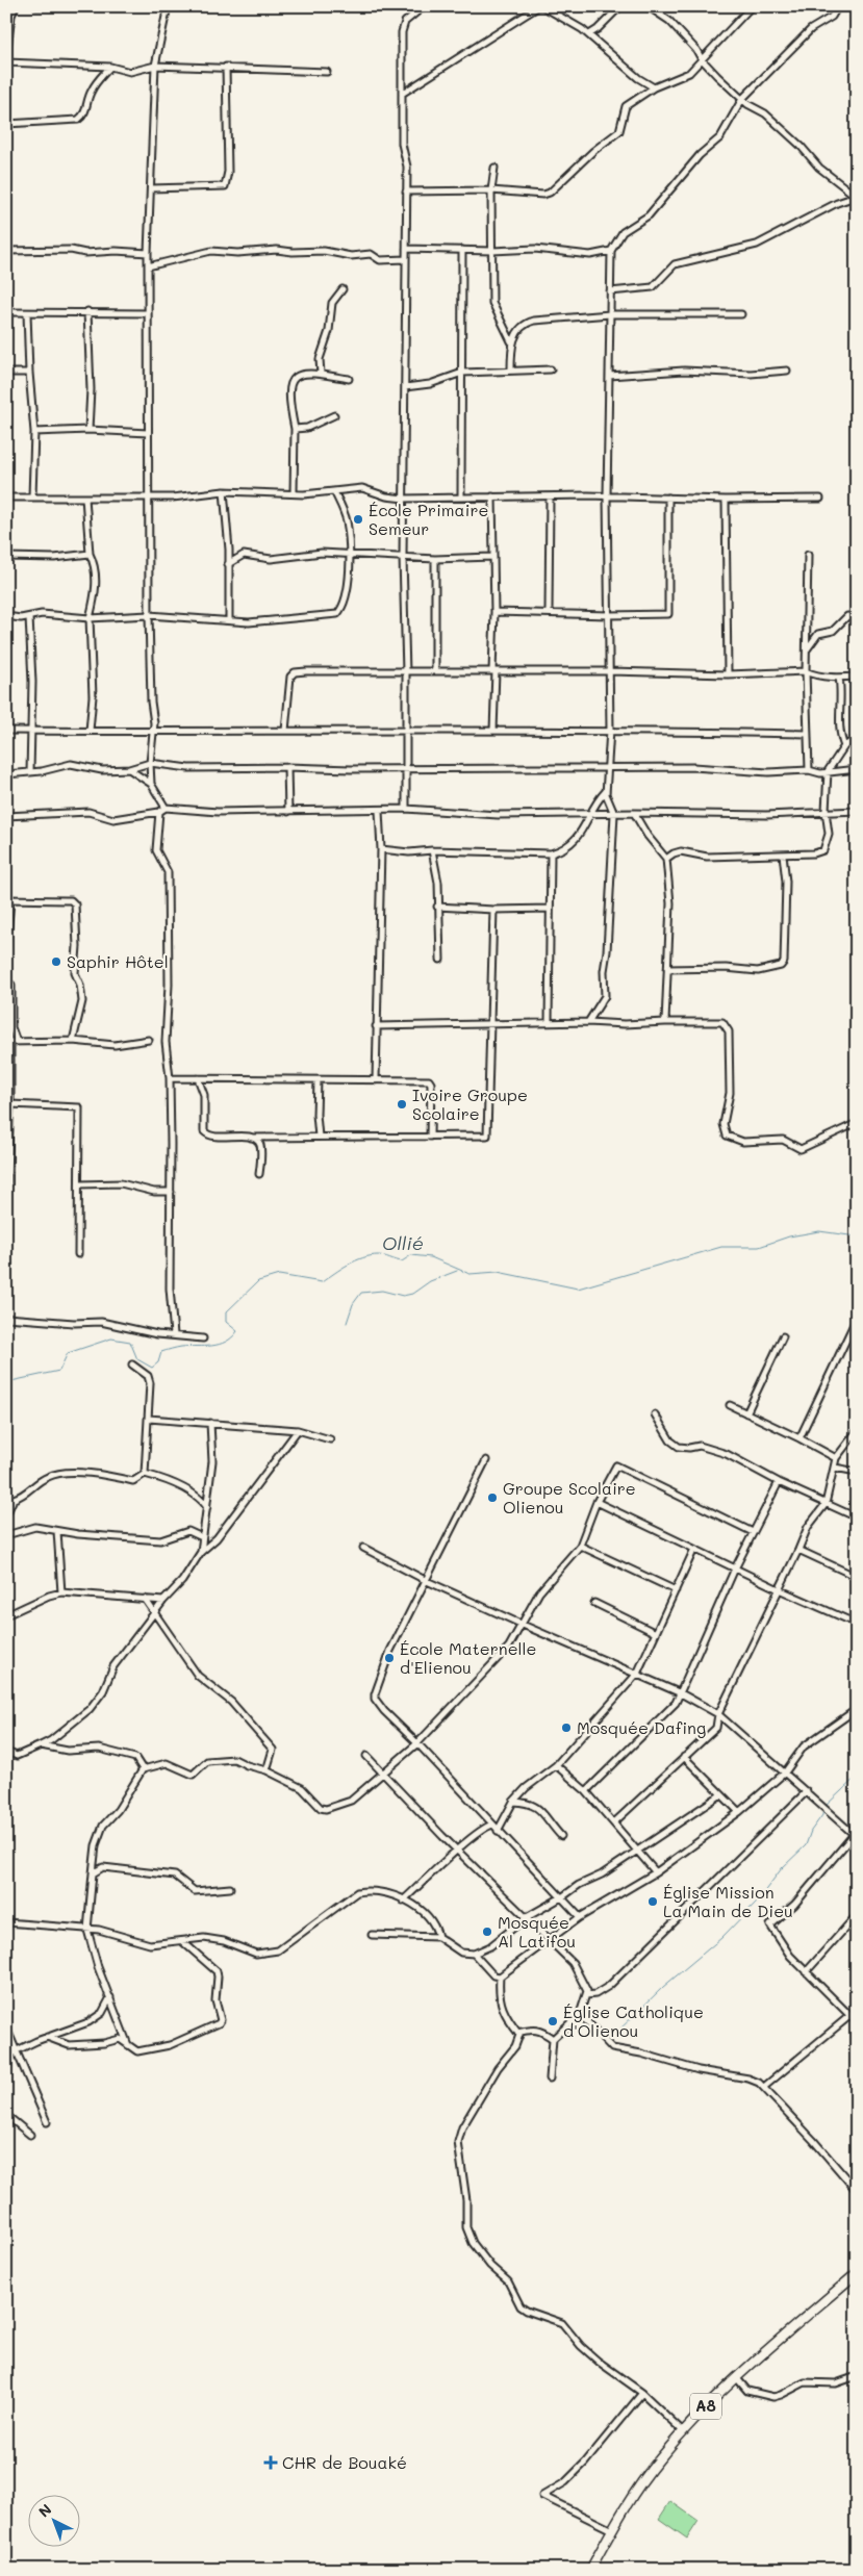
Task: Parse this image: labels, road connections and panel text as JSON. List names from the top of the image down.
{
  "streets": {
    "main road": ["A8"]
  },
  "water": ["Ollié"],
  "places": {
    "other": [
      "École Primaire Semeur",
      "Saphir Hôtel",
      "Ivoire Groupe Scolaire",
      "Groupe Scolaire Olienou",
      "École Maternelle d'Elienou",
      "Mosquée Dafing",
      "Église Mission La Main de Dieu",
      "Mosquée Al Latifou",
      "Église Catholique d'Olienou"
    ],
    "health": ["CHR de Bouaké"]
  },
  "north": "top left"
}
